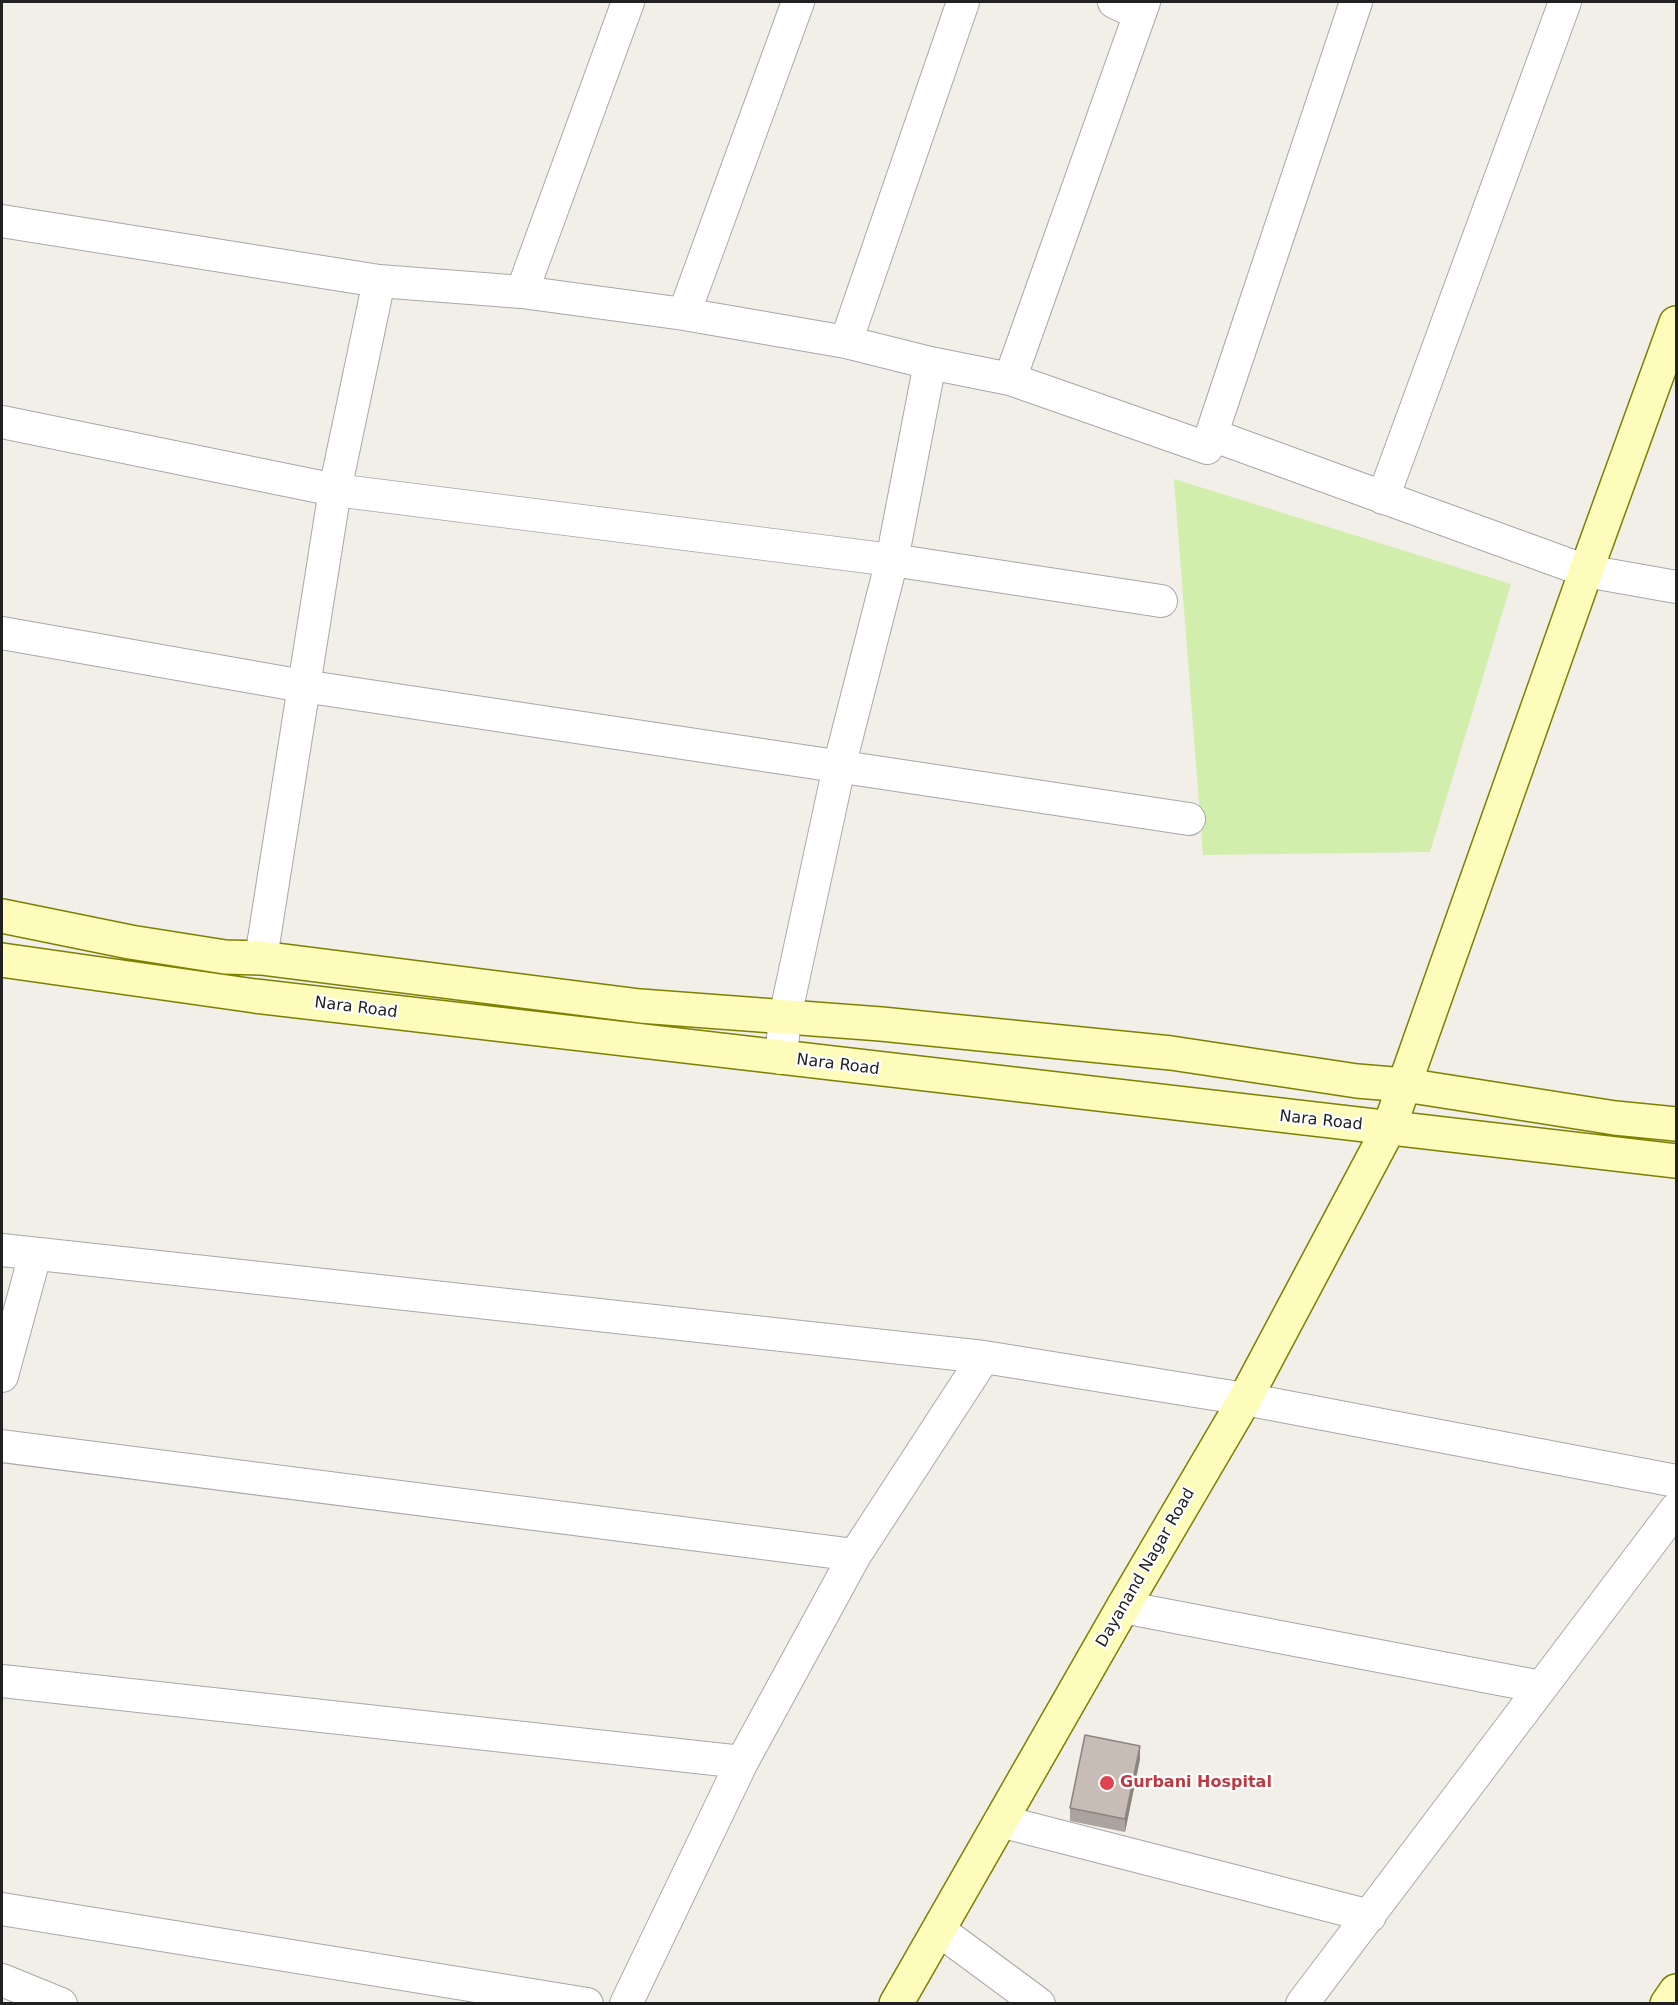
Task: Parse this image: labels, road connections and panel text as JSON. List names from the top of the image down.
{
  "streets": {
    "main road": ["Nara Road", "Dayanand Nagar Road"]
  },
  "crossings": [
    ["Nara Road", "Dayanand Nagar Road"]
  ],
  "places": ["Gurbani Hospital"]
}
